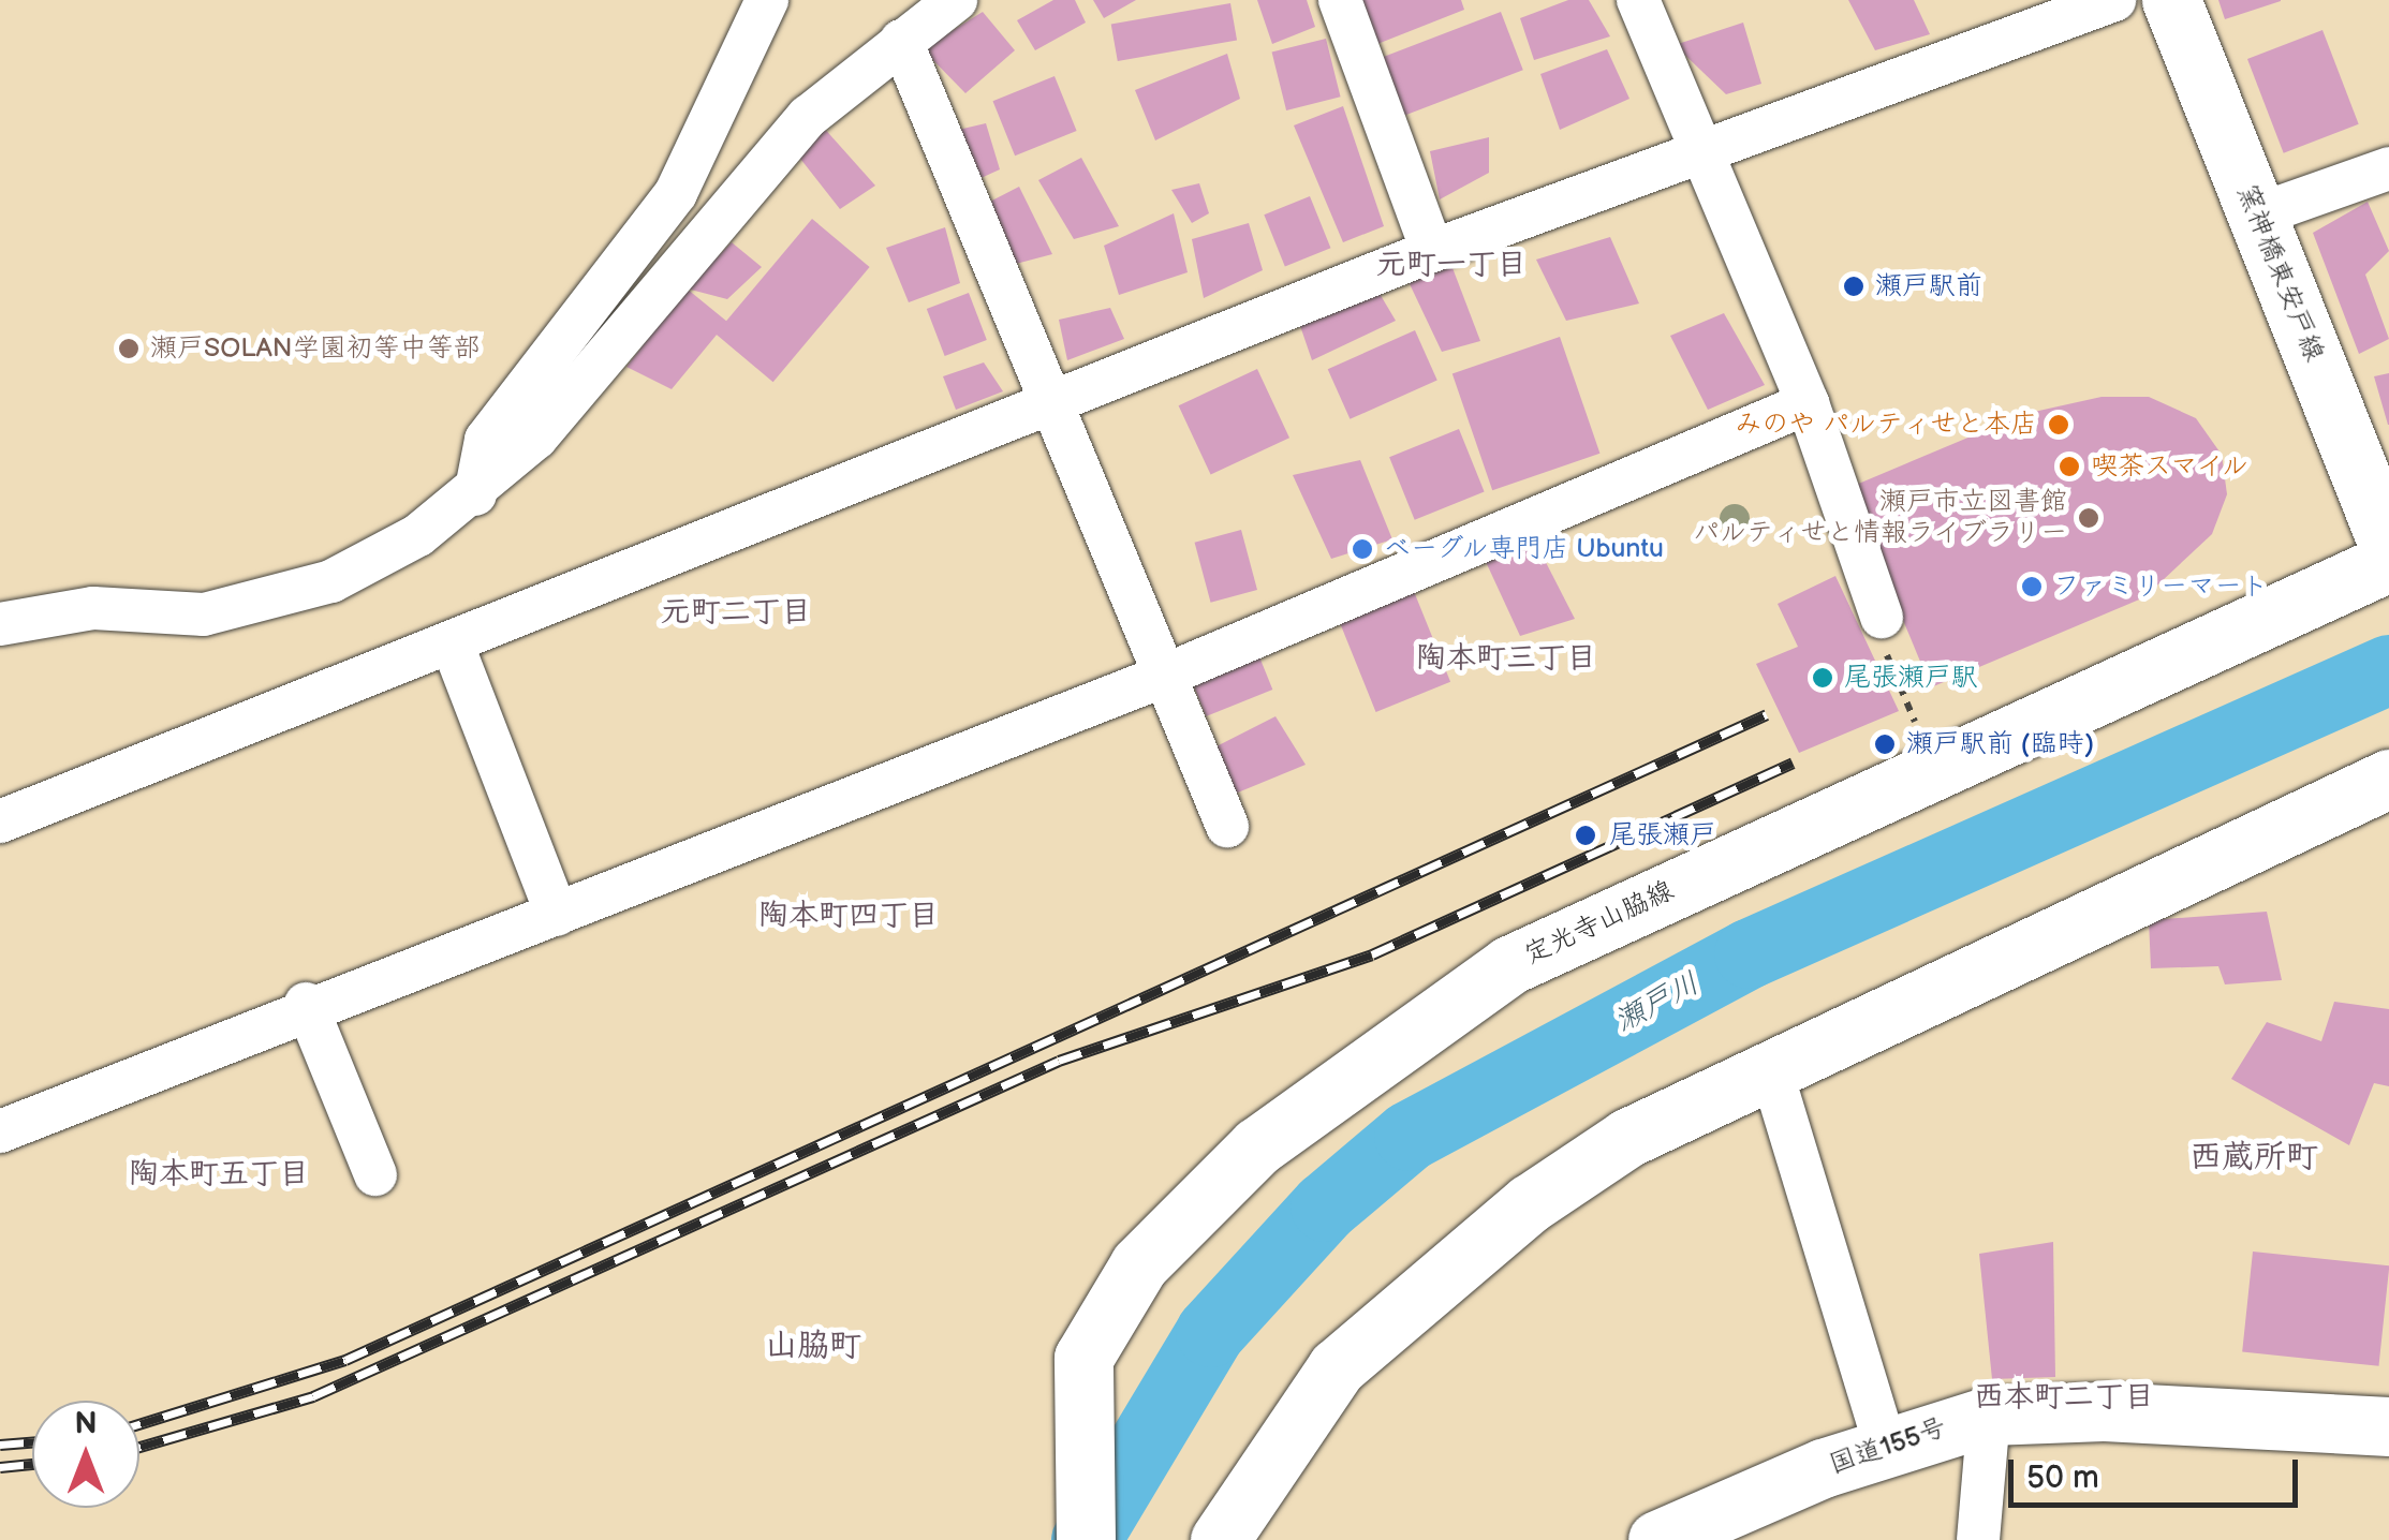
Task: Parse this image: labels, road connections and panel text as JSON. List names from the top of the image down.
{
  "streets": {
    "main road": ["窯神橋東安戸線", "定光寺山脇線", "国道155号"]
  },
  "districts": [
    "元町一丁目",
    "元町二丁目",
    "陶本町三丁目",
    "陶本町四丁目",
    "西蔵所町",
    "陶本町五丁目",
    "山脇町",
    "西本町二丁目"
  ],
  "water": ["瀬戸川"],
  "places": [
    "瀬戸駅前",
    "瀬戸SOLAN学園初等中等部",
    "みのや パルティせと本店",
    "喫茶スマイル",
    "瀬戸市立図書館 パルティせと情報ライブラリー",
    "ベーグル専門店 Ubuntu",
    "ファミリーマート",
    "尾張瀬戸駅",
    "瀬戸駅前 (臨時)",
    "尾張瀬戸"
  ],
  "scale_bar": "50 m",
  "north": "top"
}
